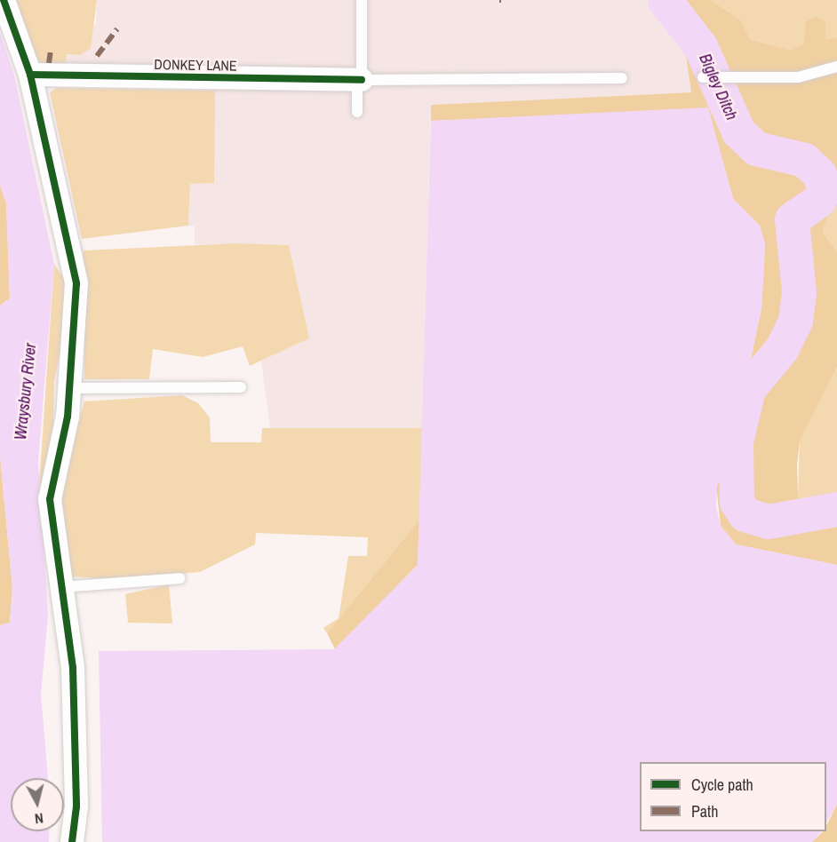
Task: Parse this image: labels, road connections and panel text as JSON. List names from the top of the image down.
{
  "streets": {
    "street": ["DONKEY LANE"]
  },
  "water": ["Bigley Ditch", "Wraysbury River"],
  "legend": ["Cycle path", "Path"],
  "north": "bottom"
}
